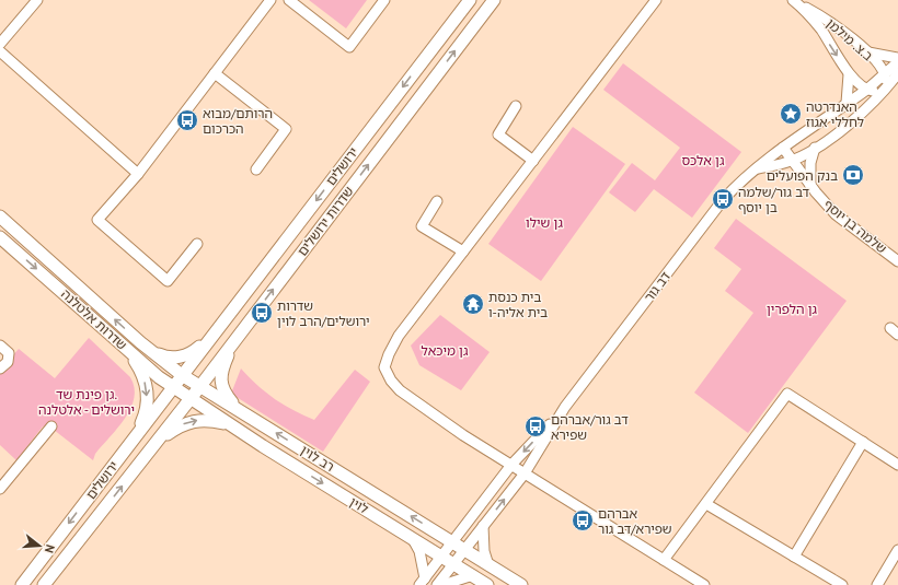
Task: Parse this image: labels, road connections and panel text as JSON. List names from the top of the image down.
{
  "streets": {
    "main road": [
      "ירושלים",
      "שדרות ירושלים",
      "שדרות אלטלנה",
      "רב לוין",
      "לוין"
    ],
    "street": ["ב.צ. מילמן", "שלמה בן יוסף", "דב גור"]
  },
  "crossings": [
    ["ב.צ. מילמן", "דב גור"],
    ["ירושלים", "שדרות ירושלים"],
    ["ירושלים", "שדרות אלטלנה"],
    ["ירושלים", "רב לוין"],
    ["שדרות ירושלים", "שדרות אלטלנה"],
    ["שדרות ירושלים", "רב לוין"],
    ["שדרות ירושלים", "לוין"],
    ["שלמה בן יוסף", "דב גור"],
    ["דב גור", "רב לוין"],
    ["דב גור", "לוין"],
    ["שדרות אלטלנה", "רב לוין"],
    ["שדרות אלטלנה", "לוין"]
  ],
  "one_way": ["שדרות ירושלים", "רב לוין", "לוין"],
  "parks": [
    "גן אלכס",
    "גן שילו",
    "גן הלפרין",
    "גן מיכאל",
    "גן פינת שד. ירושלים - אלטלנה"
  ],
  "places": {
    "place": ["האנדרטה לחללי אגוז"],
    "bus stop": [
      "הרותם/מבוא הכרכום",
      "דב גור/שלמה בן יוסף",
      "שדרות ירושלים/הרב לוין",
      "דב גור/אברהם שפירא",
      "אברהם שפירא/דב גור"
    ],
    "bank": ["בנק הפועלים"],
    "temple": ["בית כנסת בית אליה-ו"]
  },
  "north": "right"
}
